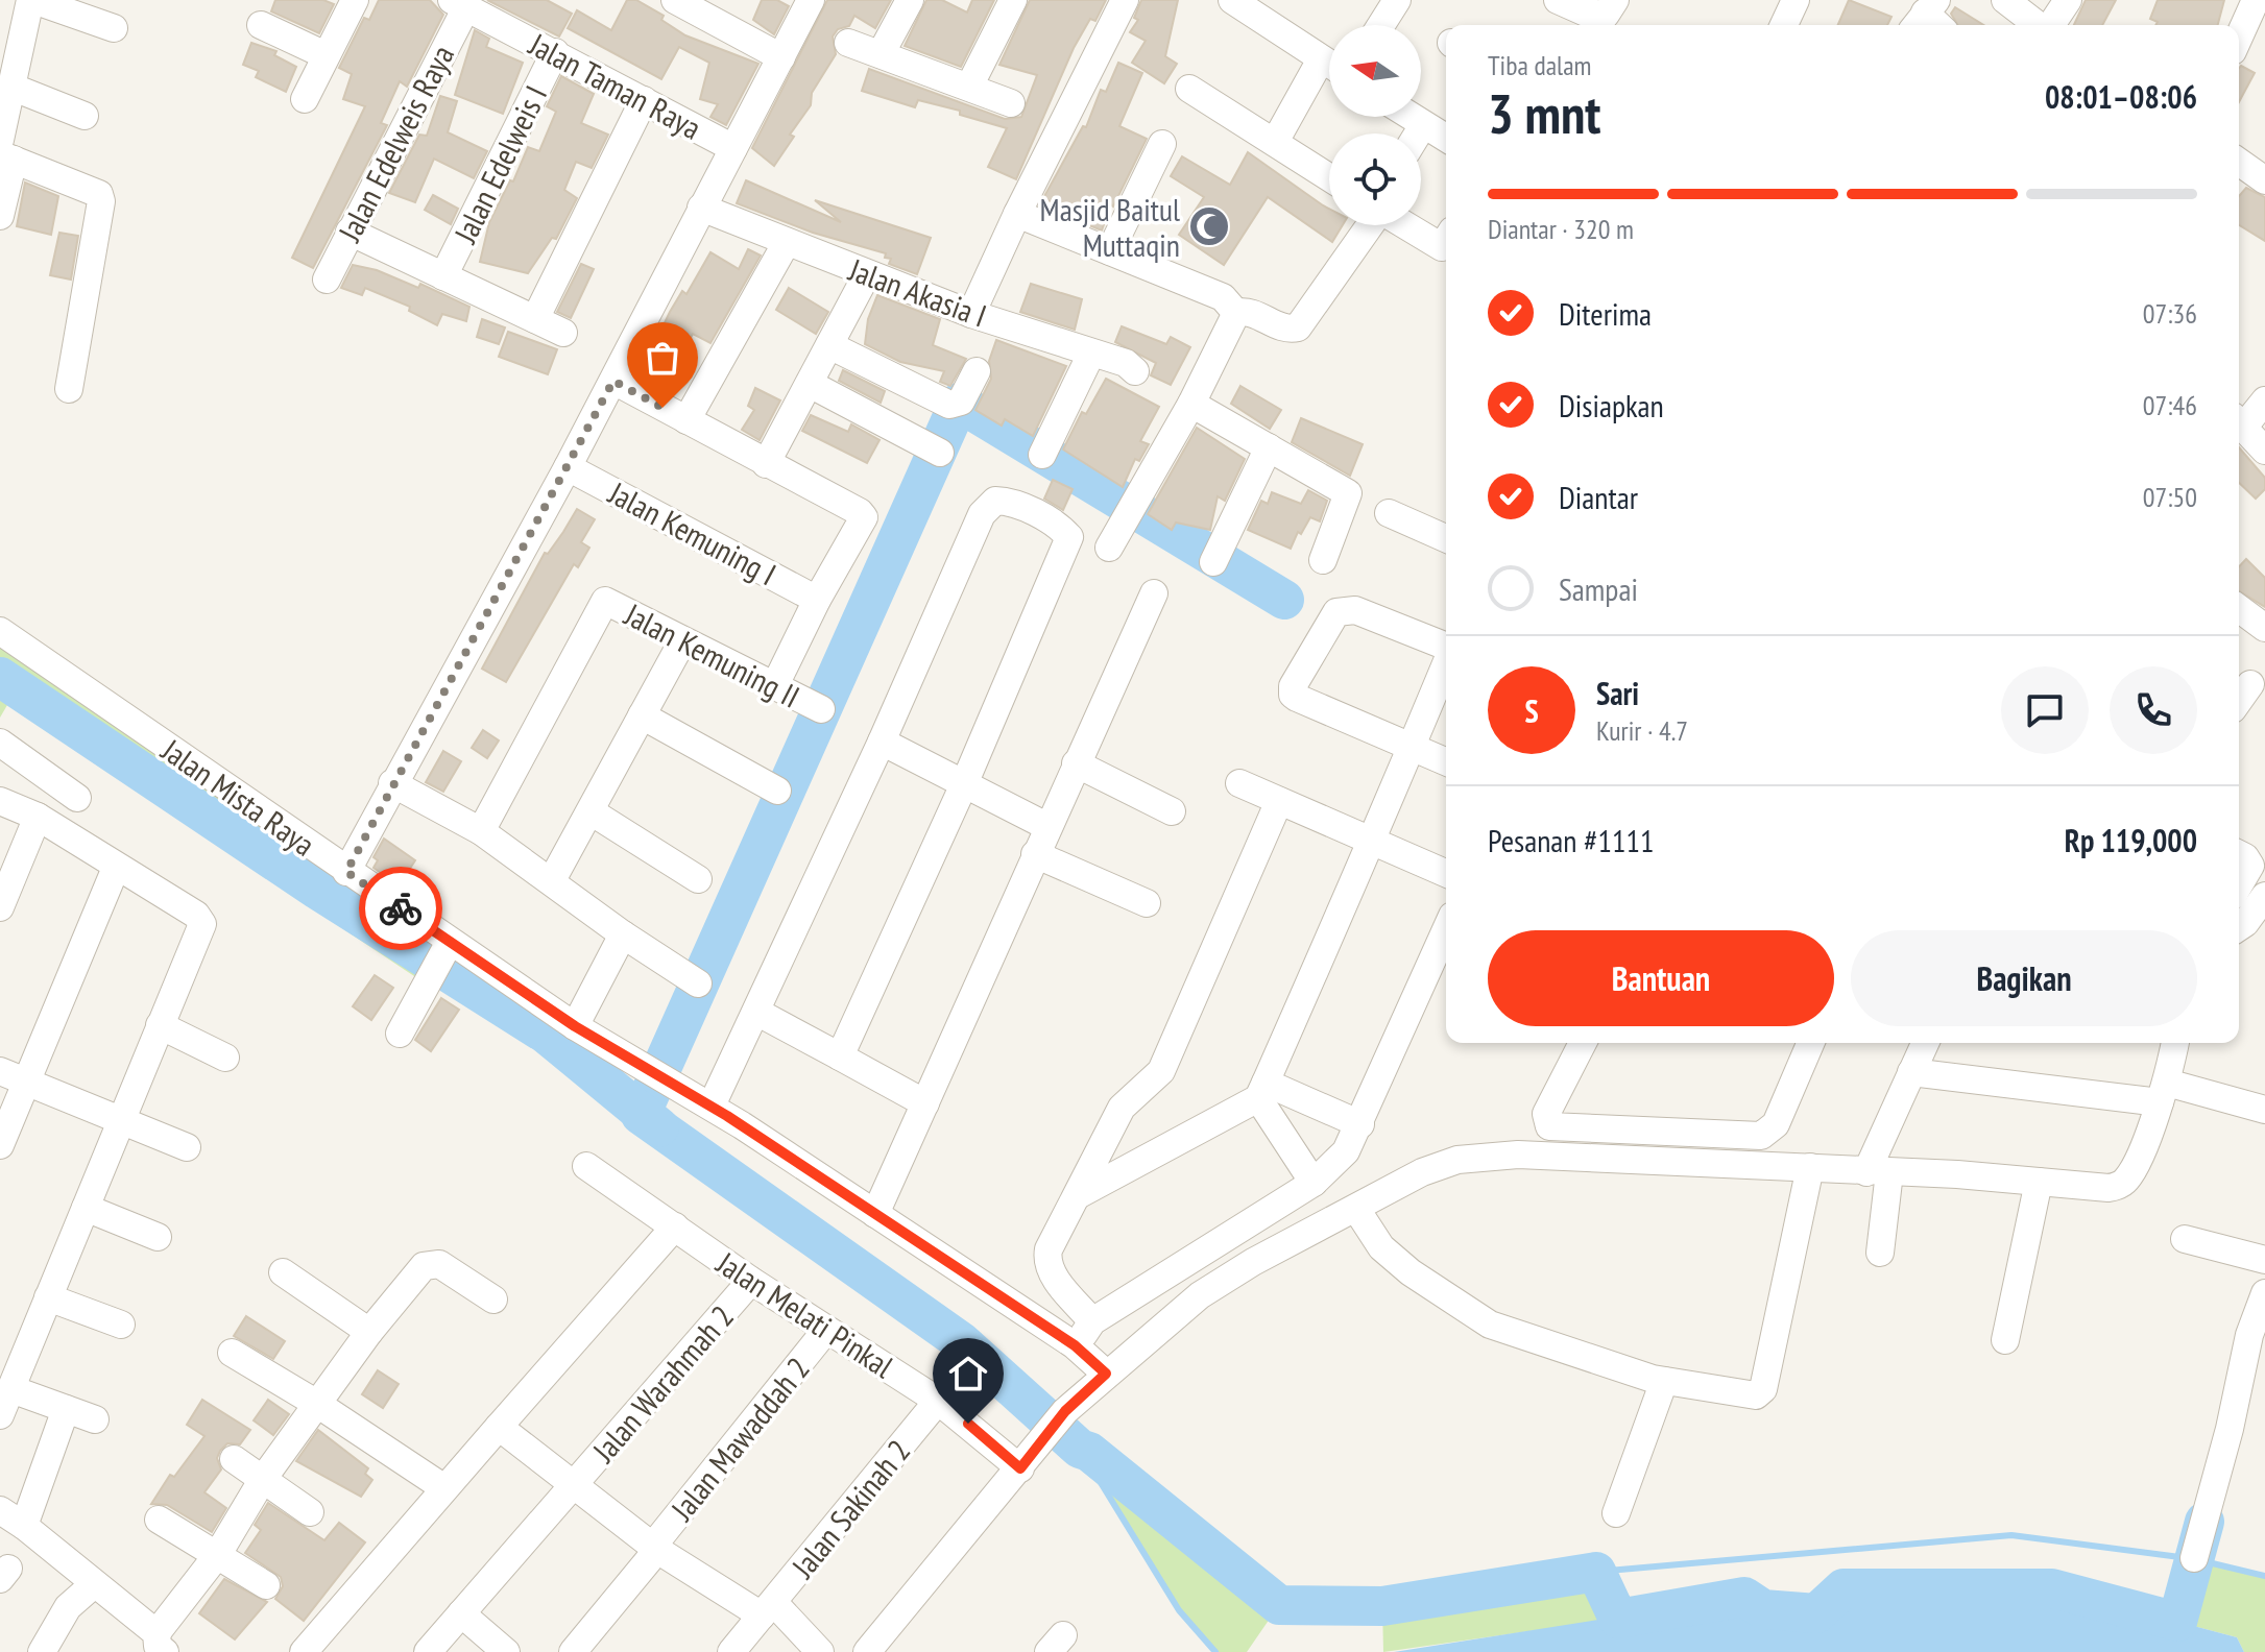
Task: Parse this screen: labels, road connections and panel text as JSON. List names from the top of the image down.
{
  "streets": {
    "street": [
      "Jalan Taman Raya",
      "Jalan Edelweis Raya",
      "Jalan Edelweis I",
      "Jalan Akasia I",
      "Jalan Kemuning I",
      "Jalan Kemuning II",
      "Jalan Mista Raya",
      "Jalan Melati Pinkal",
      "Jalan Warahmah 2",
      "Jalan Mawaddah 2",
      "Jalan Sakinah 2"
    ]
  },
  "crossings": [
    ["Jalan Taman Raya", "Jalan Edelweis Raya"],
    ["Jalan Taman Raya", "Jalan Edelweis I"],
    ["Jalan Melati Pinkal", "Jalan Warahmah 2"],
    ["Jalan Melati Pinkal", "Jalan Mawaddah 2"],
    ["Jalan Melati Pinkal", "Jalan Sakinah 2"]
  ],
  "places": {
    "mosque": ["Masjid Baitul Muttaqin"]
  },
  "north": "left",
  "page": {
    "heading": ["3 mnt", "Tiba dalam", "08:01–08:06"],
    "panel": [
      "Sari",
      "Kurir · 4.7",
      "Pesanan #1111",
      "Rp 119,000"
    ],
    "bar": "Diantar · 320 m",
    "list": [
      ["Diterima", "07:36"],
      ["Disiapkan", "07:46"],
      ["Diantar", "07:50"],
      "Sampai"
    ],
    "round": "S",
    "buttons": ["Bantuan", "Bagikan"]
  }
}
